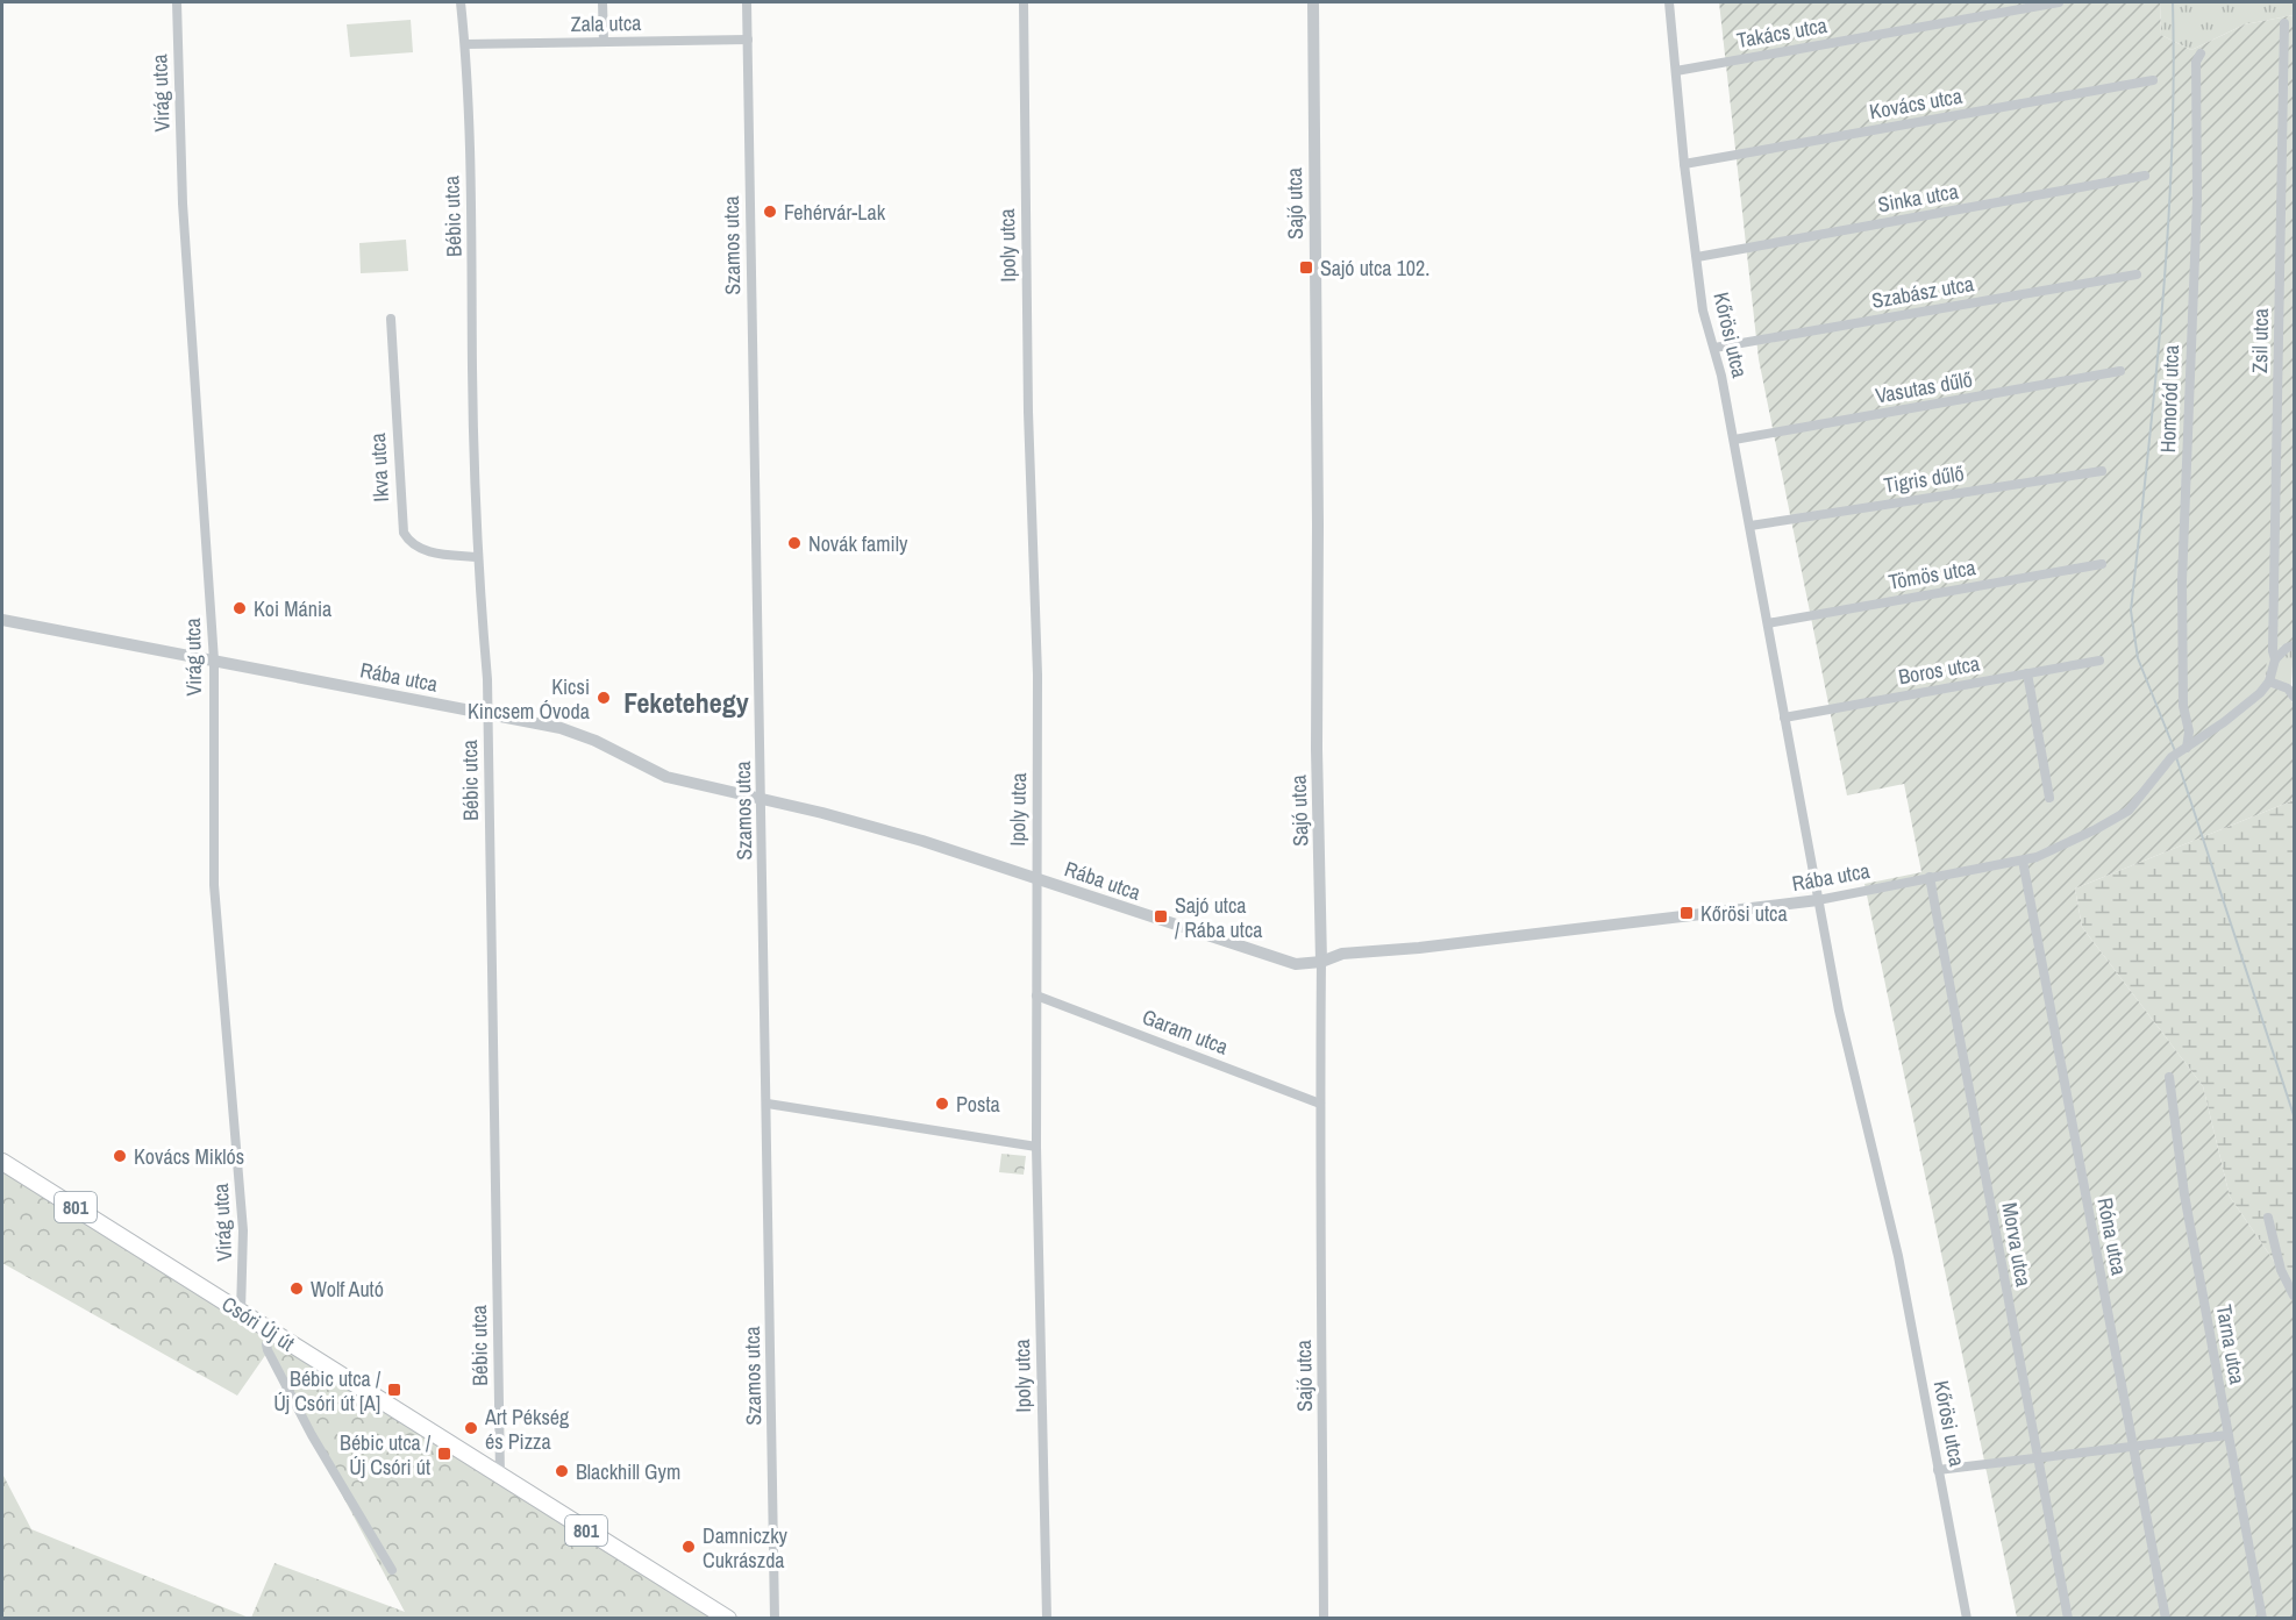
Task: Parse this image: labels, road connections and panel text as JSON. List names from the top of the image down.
{
  "streets": {
    "main road": ["801", "Csóri Új út"],
    "street": [
      "Zala utca",
      "Takács utca",
      "Virág utca",
      "Kovács utca",
      "Sinka utca",
      "Sajó utca",
      "Bébic utca",
      "Szamos utca",
      "Ipoly utca",
      "Szabász utca",
      "Kőrösi utca",
      "Zsil utca",
      "Vasutas dűlő",
      "Homoród utca",
      "Ikva utca",
      "Tigris dűlő",
      "Tömös utca",
      "Boros utca",
      "Rába utca",
      "Garam utca",
      "Róna utca",
      "Morva utca",
      "Tarna utca"
    ]
  },
  "crossings": [
    ["Zala utca", "Bébic utca"],
    ["Zala utca", "Szamos utca"],
    ["Takács utca", "Kőrösi utca"],
    ["Virág utca", "Rába utca"],
    ["Virág utca", "Csóri Új út"],
    ["Kovács utca", "Kőrösi utca"],
    ["Sinka utca", "Kőrösi utca"],
    ["Sajó utca", "Rába utca"],
    ["Sajó utca", "Garam utca"],
    ["Bébic utca", "Ikva utca"],
    ["Bébic utca", "Rába utca"],
    ["Bébic utca", "Csóri Új út"],
    ["Szamos utca", "Rába utca"],
    ["Ipoly utca", "Rába utca"],
    ["Ipoly utca", "Garam utca"],
    ["Szabász utca", "Kőrösi utca"],
    ["Kőrösi utca", "Vasutas dűlő"],
    ["Kőrösi utca", "Tigris dűlő"],
    ["Kőrösi utca", "Tömös utca"],
    ["Kőrösi utca", "Boros utca"],
    ["Kőrösi utca", "Rába utca"],
    ["Zsil utca", "Rába utca"],
    ["Homoród utca", "Rába utca"],
    ["Rába utca", "Róna utca"],
    ["Rába utca", "Morva utca"]
  ],
  "districts": ["Feketehegy"],
  "places": {
    "other": [
      "Fehérvár-Lak",
      "Novák family",
      "Koi Mánia",
      "Kicsi Kincsem Óvoda",
      "Posta",
      "Kovács Miklós",
      "Wolf Autó",
      "Art Pékség és Pizza",
      "Blackhill Gym",
      "Damniczky Cukrászda"
    ],
    "transit": [
      "Sajó utca 102.",
      "Kőrösi utca",
      "Sajó utca / Rába utca",
      "Bébic utca / Új Csóri út [A]",
      "Bébic utca / Új Csóri út"
    ]
  }
}
